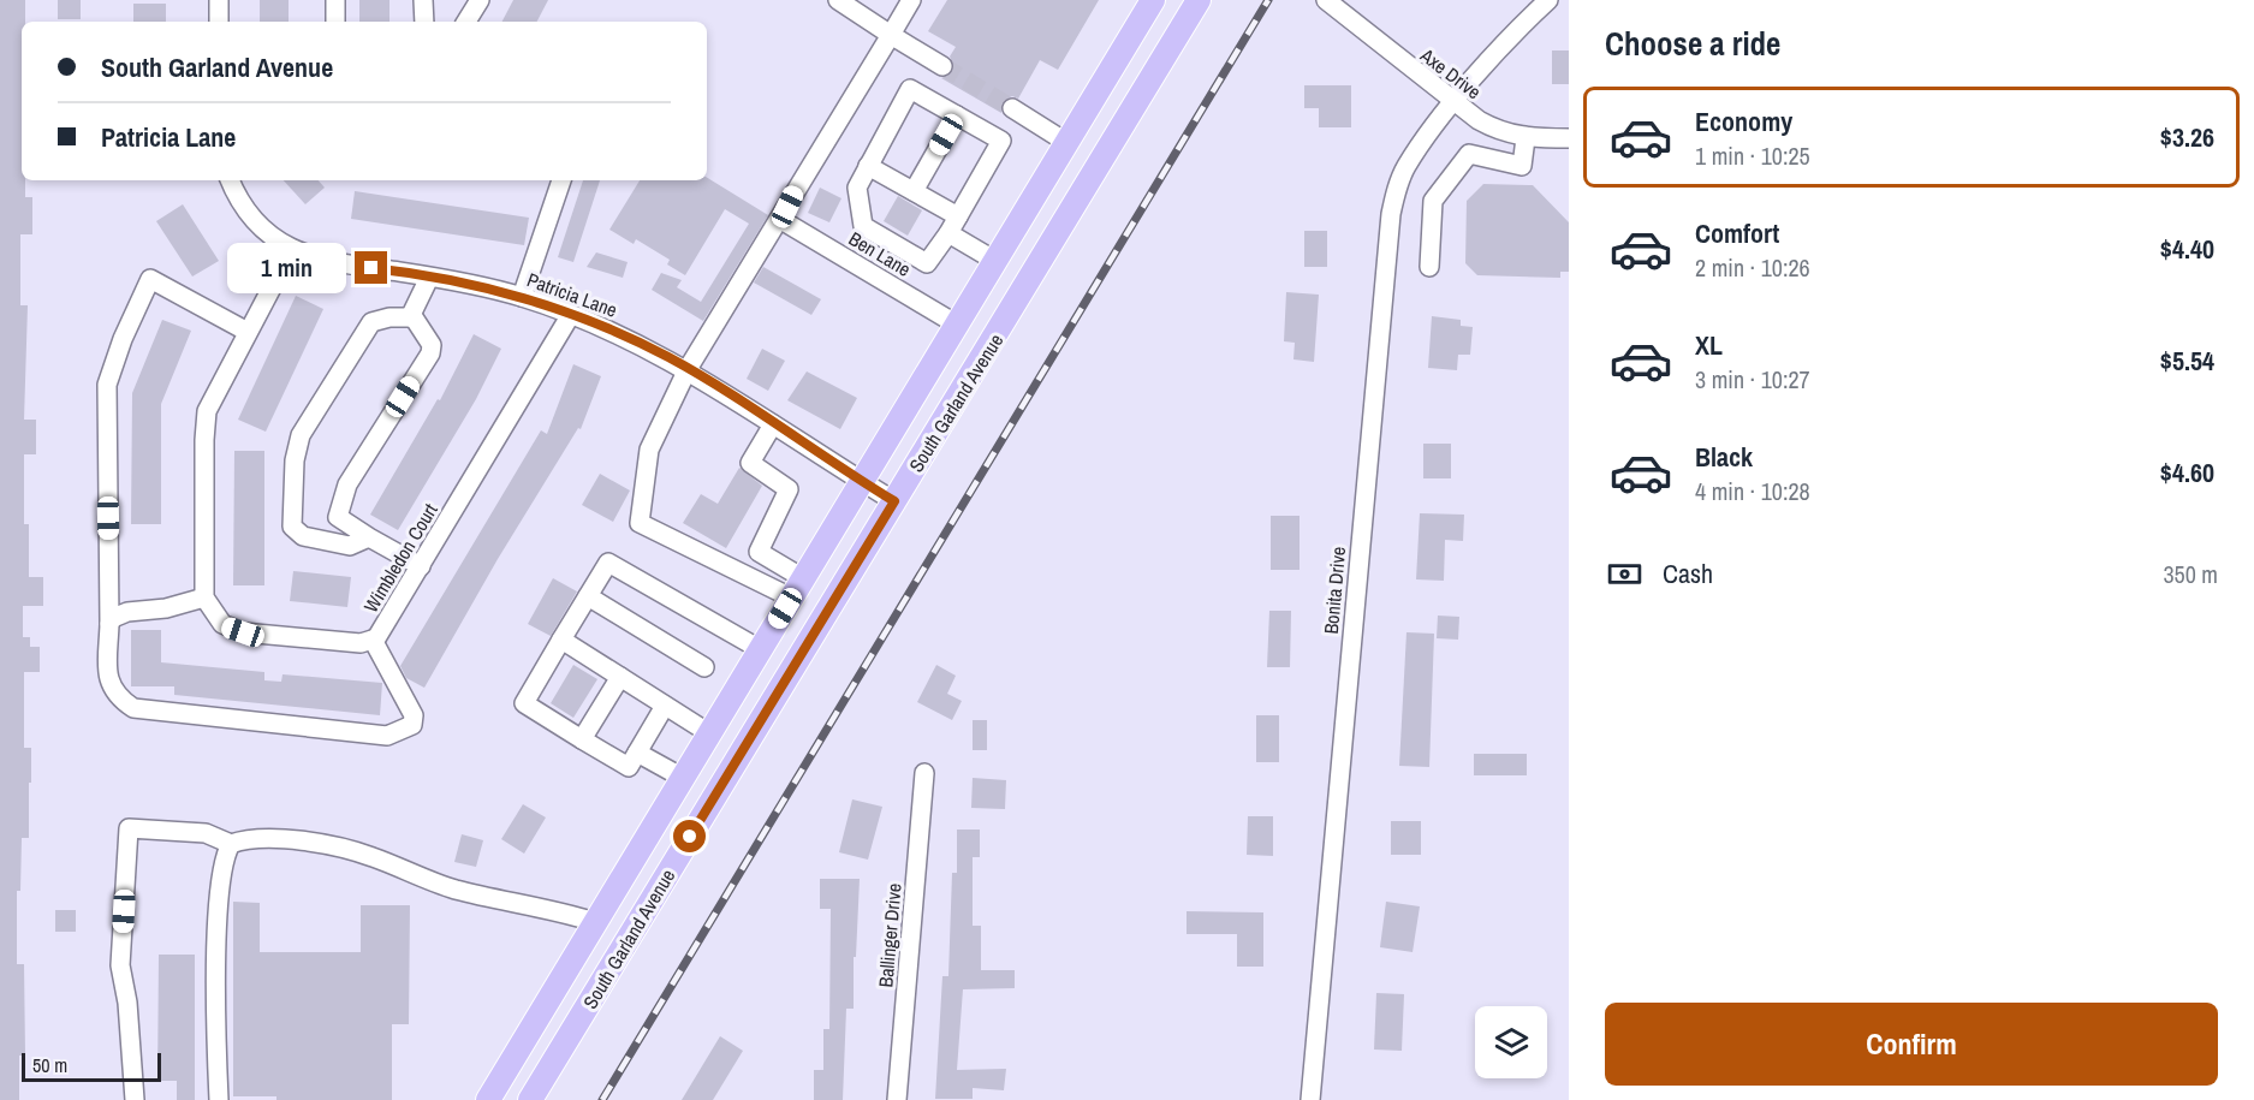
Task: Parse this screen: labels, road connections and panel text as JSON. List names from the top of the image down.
{
  "streets": {
    "main road": ["South Garland Avenue"],
    "street": [
      "Axe Drive",
      "Ben Lane",
      "Patricia Lane",
      "Wimbledon Court",
      "Bonita Drive",
      "Ballinger Drive"
    ]
  },
  "crossings": [
    ["Axe Drive", "Bonita Drive"],
    ["Ben Lane", "South Garland Avenue"],
    ["Patricia Lane", "South Garland Avenue"],
    ["Patricia Lane", "Wimbledon Court"]
  ],
  "scale_bar": "50 m",
  "page": {
    "heading": "Choose a ride",
    "banner": ["South Garland Avenue", "Patricia Lane"],
    "list": [
      {
        "name": "Economy",
        "note": "1 min · 10:25",
        "value": "$3.26"
      },
      {
        "name": "Comfort",
        "note": "2 min · 10:26",
        "value": "$4.40"
      },
      {
        "name": "XL",
        "note": "3 min · 10:27",
        "value": "$5.54"
      },
      {
        "name": "Black",
        "note": "4 min · 10:28",
        "value": "$4.60"
      }
    ],
    "bubble": "1 min",
    "pay": ["Cash", "350 m"],
    "buttons": "Confirm",
    "scale": "50 m"
  }
}
